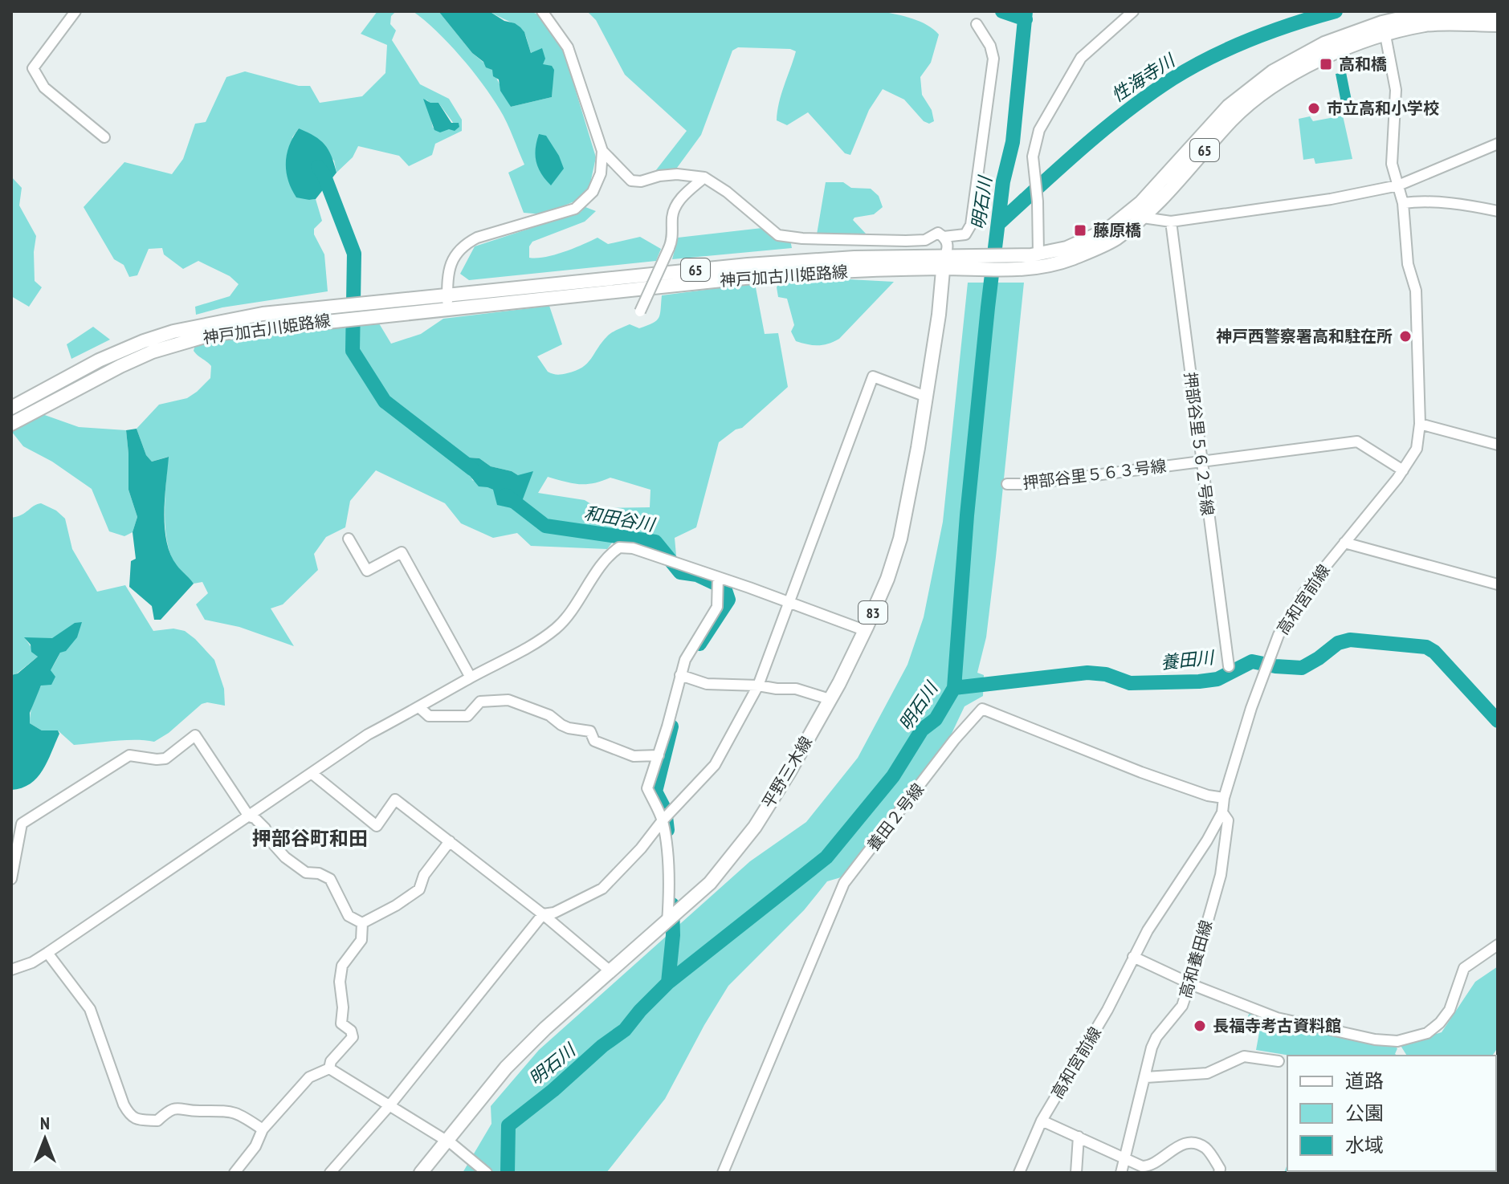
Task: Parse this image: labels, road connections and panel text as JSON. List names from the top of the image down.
{
  "streets": {
    "main road": [
      "65",
      "神戸加古川姫路線",
      "83",
      "平野三木線"
    ],
    "street": [
      "押部谷里５６２号線",
      "押部谷里５６３号線",
      "高和宮前線",
      "養田２号線",
      "高和養田線"
    ]
  },
  "crossings": [
    ["神戸加古川姫路線", "高和宮前線"],
    ["神戸加古川姫路線", "平野三木線"],
    ["押部谷里５６２号線", "押部谷里５６３号線"],
    ["押部谷里５６３号線", "高和宮前線"],
    ["高和宮前線", "養田２号線"],
    ["高和宮前線", "高和養田線"]
  ],
  "districts": ["押部谷町和田"],
  "water": [
    "性海寺川",
    "明石川",
    "和田谷川",
    "養田川"
  ],
  "places": {
    "transit": ["高和橋", "藤原橋"],
    "other": ["市立高和小学校", "神戸西警察署高和駐在所", "長福寺考古資料館"]
  },
  "legend": ["道路", "公園", "水域"],
  "north": "top"
}
